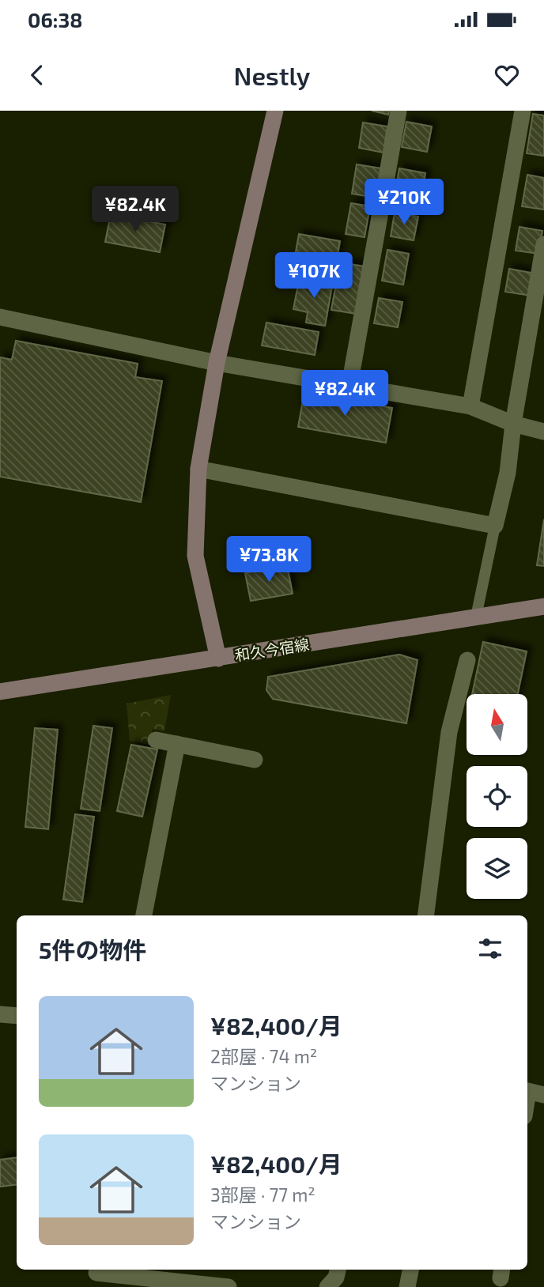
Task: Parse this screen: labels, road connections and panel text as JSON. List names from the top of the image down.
{
  "streets": {
    "street": ["和久今宿線"]
  },
  "north": "top",
  "page": {
    "status": "06:38",
    "header": "Nestly",
    "price": [
      "¥210K",
      "¥82.4K",
      "¥107K",
      "¥82.4K",
      "¥73.8K"
    ],
    "heading": "5件の物件",
    "list": [
      {
        "name": "¥82,400/月",
        "note": "2部屋 · 74 m² · マンション"
      },
      {
        "name": "¥82,400/月",
        "note": "3部屋 · 77 m² · マンション"
      }
    ]
  }
}
